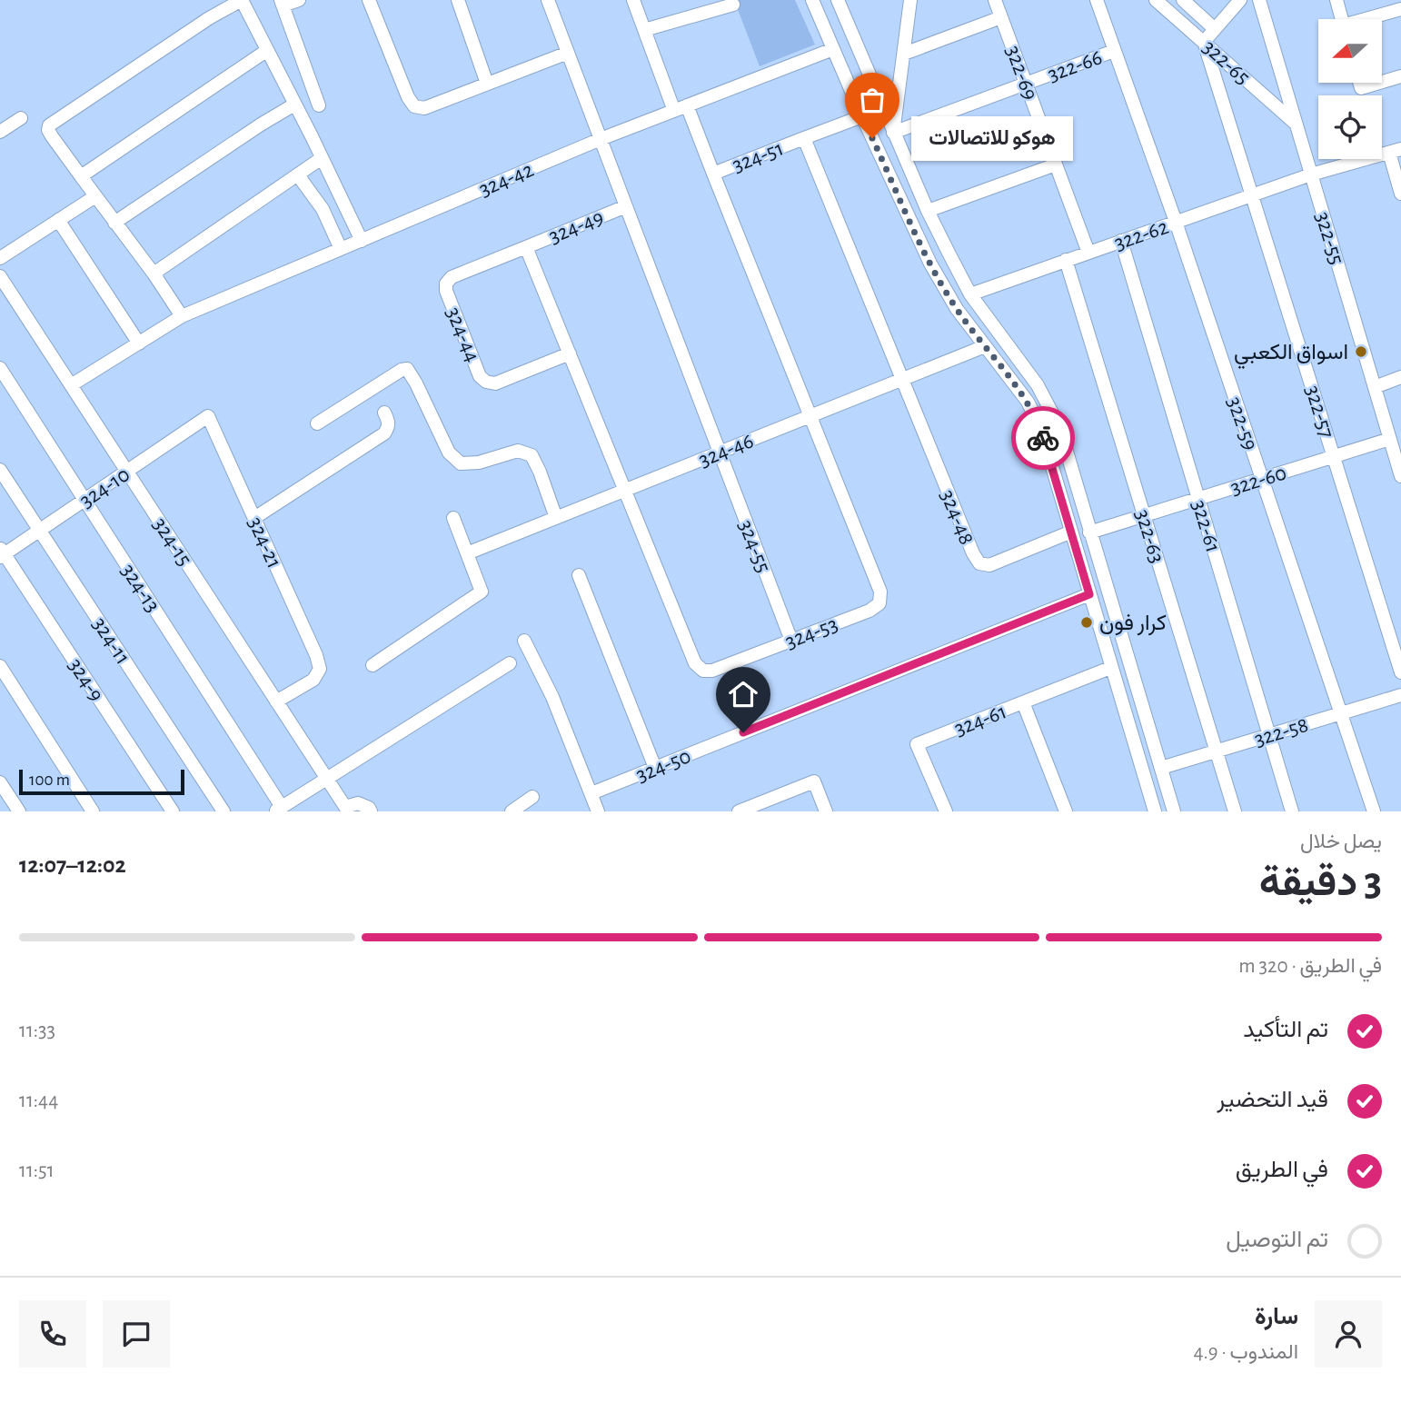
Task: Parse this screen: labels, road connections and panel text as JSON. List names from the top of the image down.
{
  "streets": {
    "street": [
      "322-65",
      "322-66",
      "322-69",
      "324-51",
      "324-42",
      "324-49",
      "322-62",
      "322-55",
      "324-44",
      "322-57",
      "322-59",
      "324-46",
      "322-60",
      "324-10",
      "324-48",
      "322-61",
      "322-63",
      "324-15",
      "324-21",
      "324-55",
      "324-13",
      "324-53",
      "324-11",
      "324-9",
      "324-61",
      "322-58",
      "324-50"
    ]
  },
  "crossings": [
    ["322-65", "322-55"],
    ["322-65", "322-57"],
    ["322-66", "322-69"],
    ["322-66", "322-59"],
    ["322-69", "322-62"],
    ["324-51", "324-46"],
    ["324-51", "324-48"],
    ["324-51", "324-53"],
    ["324-42", "324-15"],
    ["324-49", "324-44"],
    ["324-49", "324-46"],
    ["324-49", "324-55"],
    ["324-49", "324-53"],
    ["322-62", "322-55"],
    ["322-62", "322-57"],
    ["322-62", "322-59"],
    ["322-62", "322-61"],
    ["322-62", "322-63"],
    ["322-55", "322-60"],
    ["322-57", "322-60"],
    ["322-59", "322-60"],
    ["322-59", "322-58"],
    ["324-46", "324-48"],
    ["324-46", "324-55"],
    ["324-46", "324-53"],
    ["322-60", "322-61"],
    ["322-60", "322-63"],
    ["324-10", "324-15"],
    ["324-10", "324-21"],
    ["324-10", "324-13"],
    ["324-10", "324-11"],
    ["324-10", "324-9"],
    ["322-61", "322-58"],
    ["322-63", "322-58"],
    ["324-15", "324-21"],
    ["324-55", "324-53"]
  ],
  "places": ["هوكو للاتصالات", "اسواق الكعبي", "كرار فون"],
  "scale_bar": "100 m",
  "north": "left",
  "page": {
    "bubble": "هوكو للاتصالات",
    "scale": "100 m",
    "heading": ["3 دقيقة", "يصل خلال", "12:02–12:07"],
    "panel": ["سارة", "المندوب · 4.9"],
    "bar": "في الطريق · 320 m",
    "list": [
      ["تم التأكيد", "11:33"],
      ["قيد التحضير", "11:44"],
      ["في الطريق", "11:51"],
      "تم التوصيل"
    ]
  }
}
